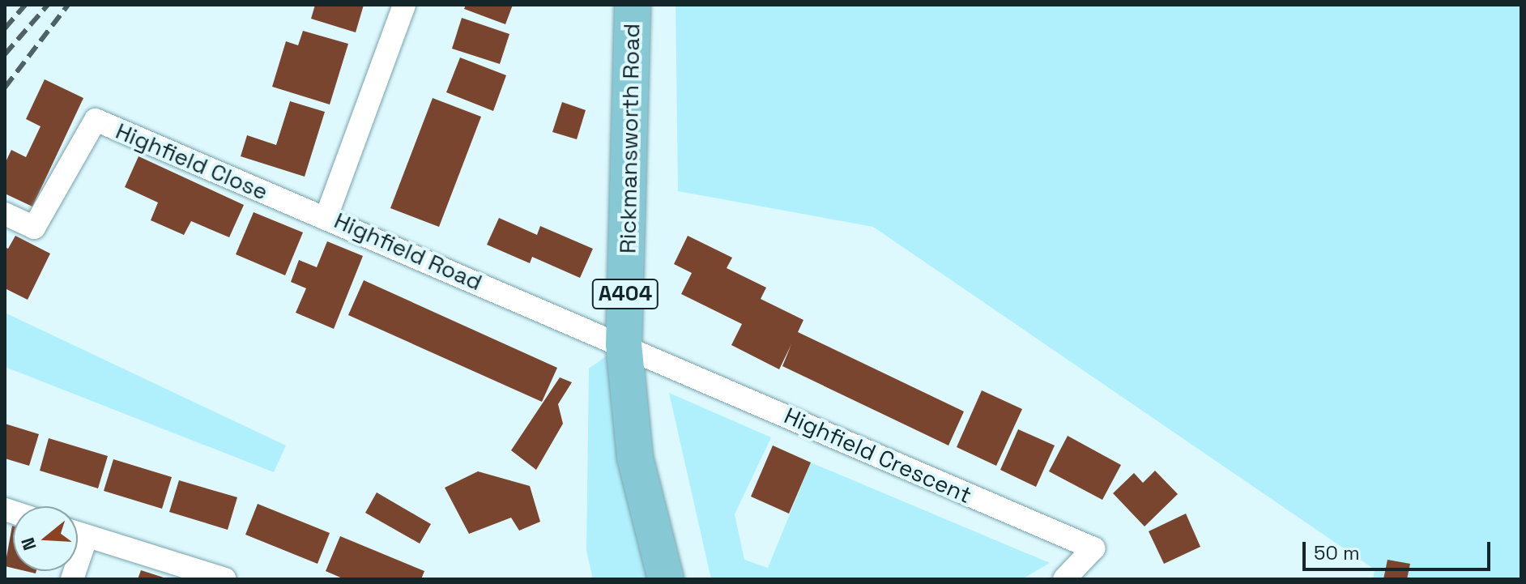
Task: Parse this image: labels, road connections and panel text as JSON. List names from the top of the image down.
{
  "streets": {
    "main road": ["Rickmansworth Road", "A404"],
    "street": ["Highfield Close", "Highfield Road", "Highfield Crescent"]
  },
  "crossings": [
    ["Rickmansworth Road", "Highfield Road"],
    ["Rickmansworth Road", "Highfield Crescent"],
    ["Highfield Close", "Highfield Road"],
    ["Highfield Road", "Highfield Crescent"]
  ],
  "scale_bar": "50 m",
  "north": "left"
}
